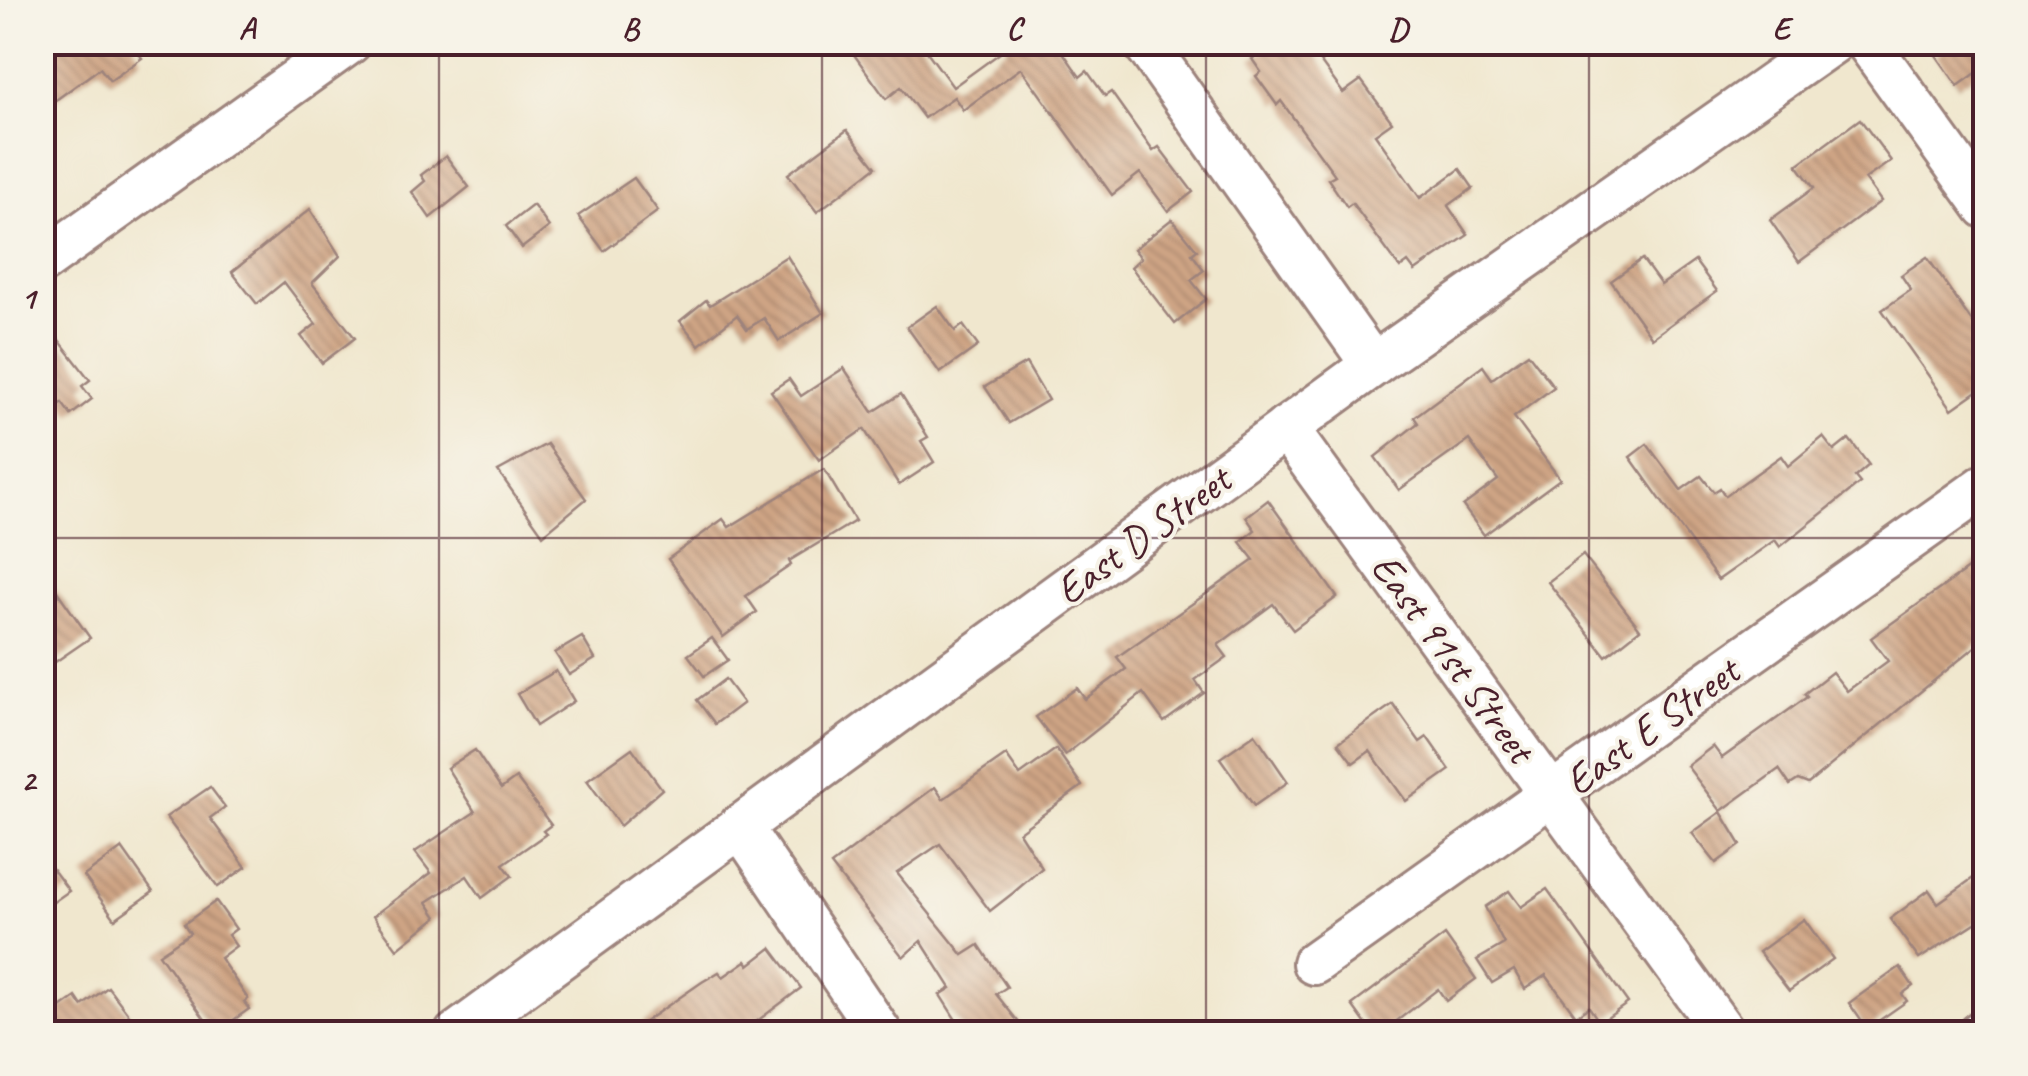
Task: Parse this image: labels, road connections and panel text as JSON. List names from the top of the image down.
{
  "streets": {
    "street": ["East D Street", "East 91st Street", "East E Street"]
  },
  "crossings": [
    ["East D Street", "East 91st Street"],
    ["East 91st Street", "East E Street"]
  ],
  "grid": {
    "columns": [
      "A",
      "B",
      "C",
      "D",
      "E"
    ],
    "rows": ["1", "2"]
  }
}
